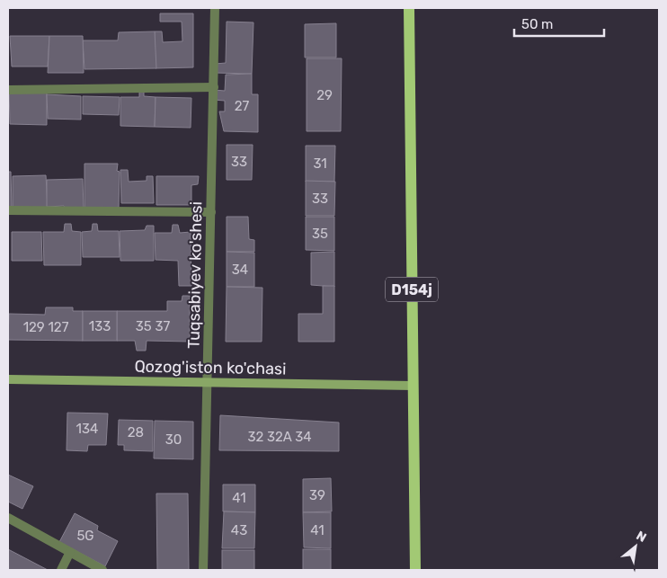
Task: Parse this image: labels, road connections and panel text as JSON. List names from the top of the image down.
{
  "streets": {
    "main road": ["D154j"],
    "street": ["Tuqsabiyev ko'shesi", "Qozog'iston ko'chasi"]
  },
  "crossings": [
    ["Tuqsabiyev ko'shesi", "Qozog'iston ko'chasi"],
    ["D154j", "Qozog'iston ko'chasi"]
  ],
  "house_numbers": [
    "29",
    "27",
    "33",
    "31",
    "33",
    "35",
    "34",
    "133",
    "35 37",
    "129 127",
    "134",
    "28",
    "32 32A 34",
    "30",
    "39",
    "41",
    "43",
    "41",
    "5G"
  ],
  "scale_bar": "50 m",
  "north": "top right"
}
